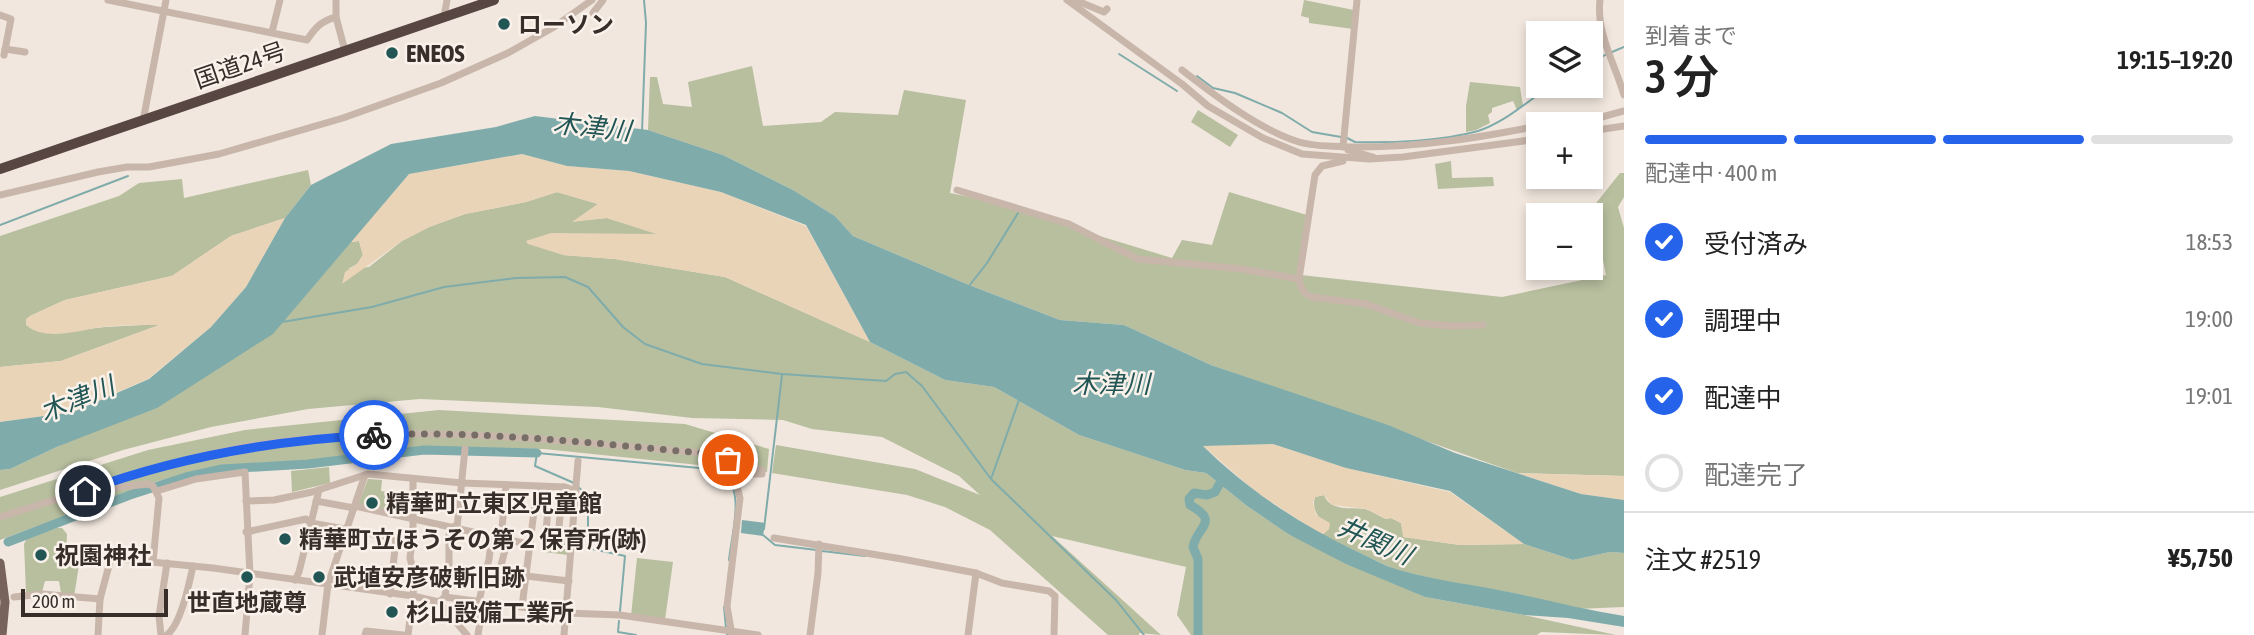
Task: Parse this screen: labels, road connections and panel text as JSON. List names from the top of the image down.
{
  "streets": {
    "highway": ["国道24号"]
  },
  "water": ["木津川", "井関川"],
  "places": [
    "ローソン",
    "ENEOS",
    "精華町立東区児童館",
    "精華町立ほうその第２保育所(跡)",
    "祝園神社",
    "世直地蔵尊",
    "武埴安彦破斬旧跡",
    "杉山設備工業所"
  ],
  "scale_bar": "200 m",
  "page": {
    "heading": ["3 分", "到着まで", "19:15–19:20"],
    "panel": ["注文 #2519", "¥5,750"],
    "map_buttons": ["+", "−"],
    "bar": "配達中 · 400 m",
    "list": [
      ["受付済み", "18:53"],
      ["調理中", "19:00"],
      ["配達中", "19:01"],
      "配達完了"
    ],
    "scale": "200 m"
  }
}
